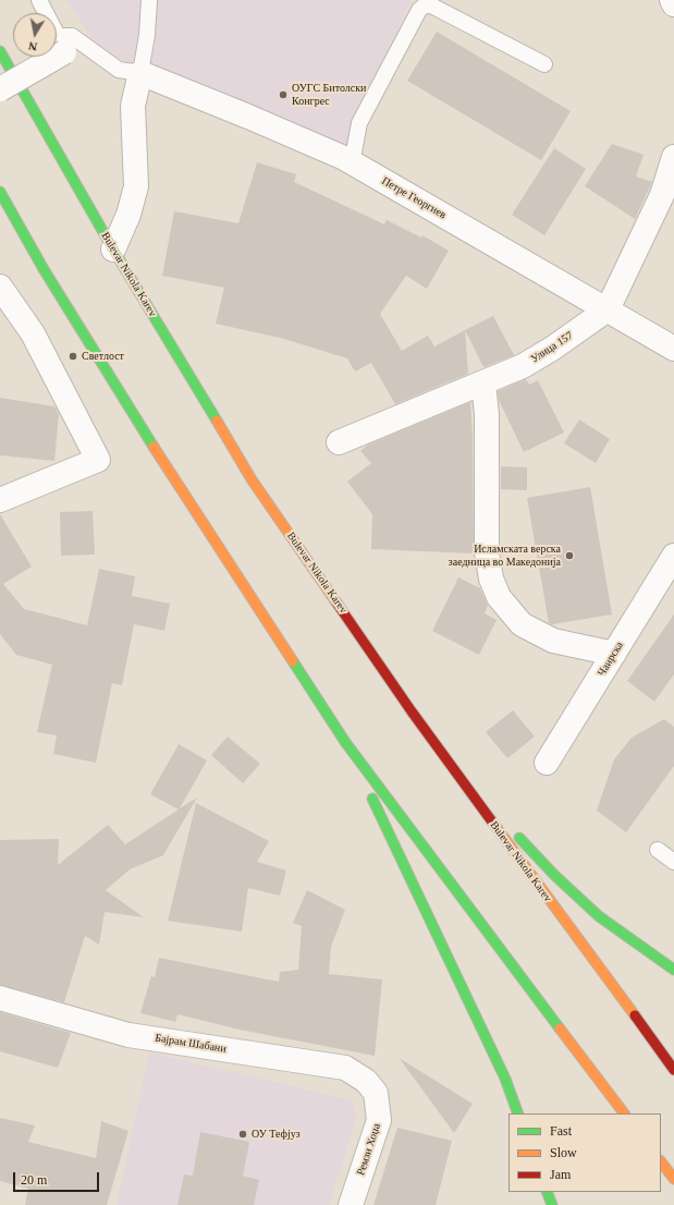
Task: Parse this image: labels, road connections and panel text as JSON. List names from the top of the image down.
{
  "streets": {
    "street": [
      "Петре Георгиев",
      "Bulevar Nikola Karev",
      "Улица 157",
      "Чаирска",
      "Бајрам Шабани",
      "Ремзи Хоџа"
    ]
  },
  "crossings": [
    ["Петре Георгиев", "Улица 157"],
    ["Бајрам Шабани", "Ремзи Хоџа"]
  ],
  "places": [
    "ОУГС Битолски Конгрес",
    "Светлост",
    "Исламската верска заедница во Македонија",
    "ОУ Тефјуз"
  ],
  "legend": ["Fast", "Slow", "Jam"],
  "scale_bar": "20 m",
  "north": "bottom"
}
